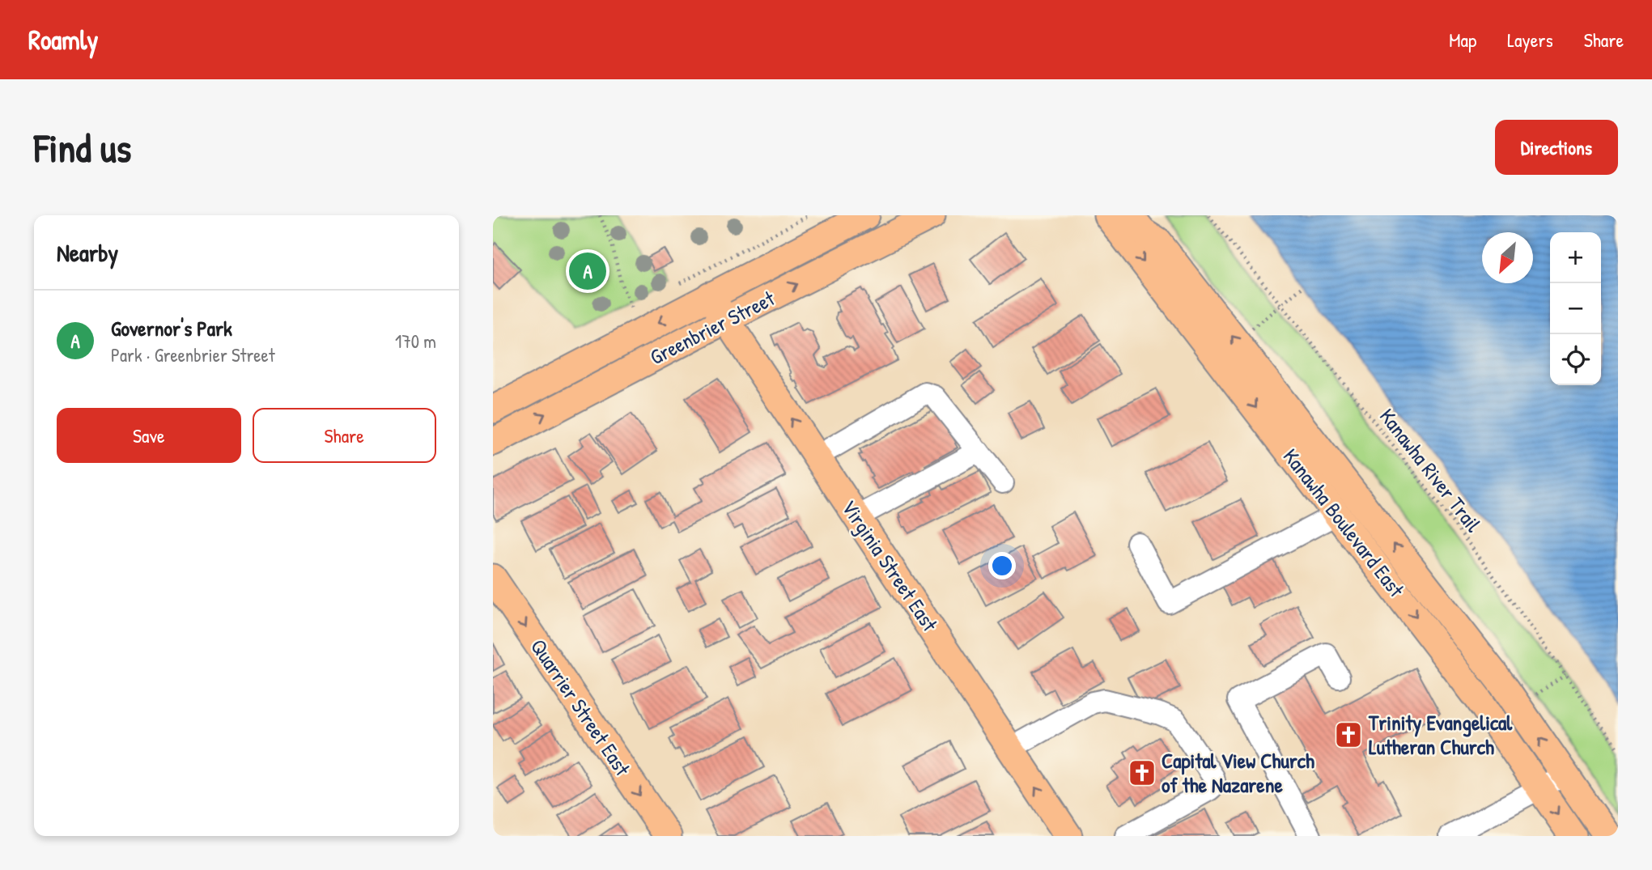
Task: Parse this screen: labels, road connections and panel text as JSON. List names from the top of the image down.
{
  "streets": {
    "main road": [
      "Greenbrier Street",
      "Kanawha Boulevard East",
      "Virginia Street East",
      "Quarrier Street East"
    ],
    "path": ["Kanawha River Trail"]
  },
  "crossings": [
    ["Greenbrier Street", "Virginia Street East"]
  ],
  "one_way": ["Virginia Street East", "Quarrier Street East"],
  "places": {
    "church": ["Trinity Evangelical Lutheran Church", "Capital View Church of the Nazarene"]
  },
  "north": "bottom left",
  "page": {
    "header": "Roamly",
    "nav": ["Map", "Layers", "Share"],
    "buttons": [
      "Directions",
      ["Save", "Share"]
    ],
    "title": "Find us",
    "heading": "Nearby",
    "map_buttons": ["+", "−"],
    "pins": "A",
    "list": [
      {
        "mark": "A",
        "name": "Governor's Park",
        "note": "Park · Greenbrier Street",
        "value": "170 m"
      }
    ]
  }
}
